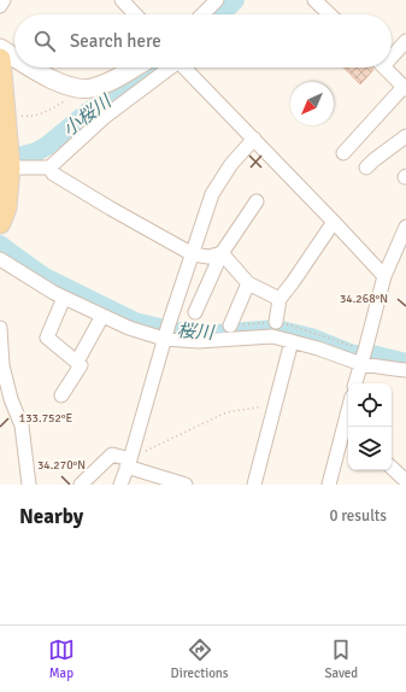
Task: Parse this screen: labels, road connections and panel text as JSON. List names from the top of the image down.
{
  "water": ["小桜川", "桜川"],
  "north": "bottom left",
  "page": {
    "search": "Search here",
    "heading": ["Nearby", "0 results"],
    "nav": ["Map", "Directions", "Saved"]
  },
  "coordinates": ["34.268°N", "133.752°E", "34.270°N"]
}
